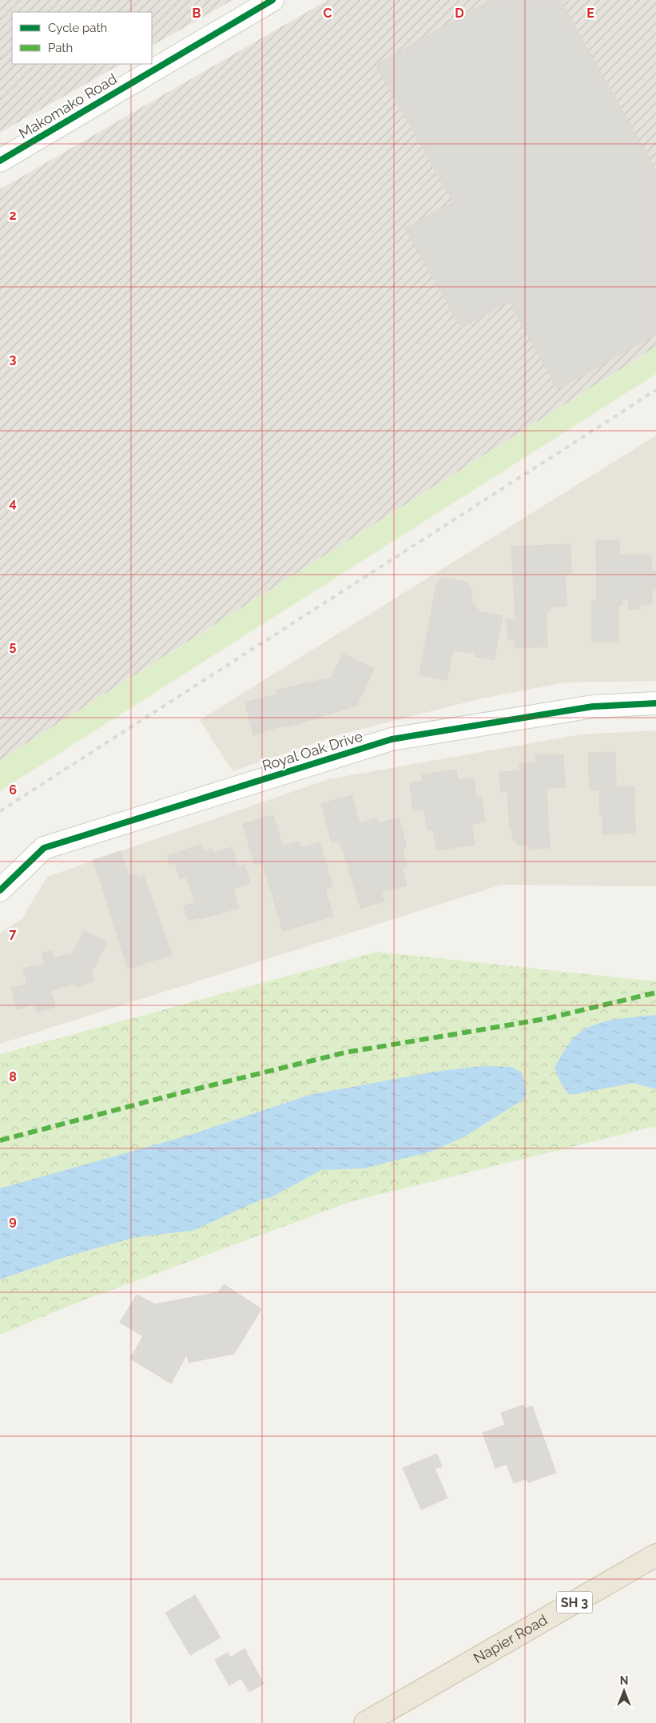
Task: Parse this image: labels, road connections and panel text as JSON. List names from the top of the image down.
{
  "streets": {
    "highway": ["SH 3", "Napier Road"],
    "street": ["Makomako Road", "Royal Oak Drive"]
  },
  "legend": ["Cycle path", "Path"],
  "north": "top",
  "grid": {
    "columns": [
      "B",
      "C",
      "D",
      "E"
    ],
    "rows": [
      "2",
      "3",
      "4",
      "5",
      "6",
      "7",
      "8",
      "9"
    ]
  }
}
